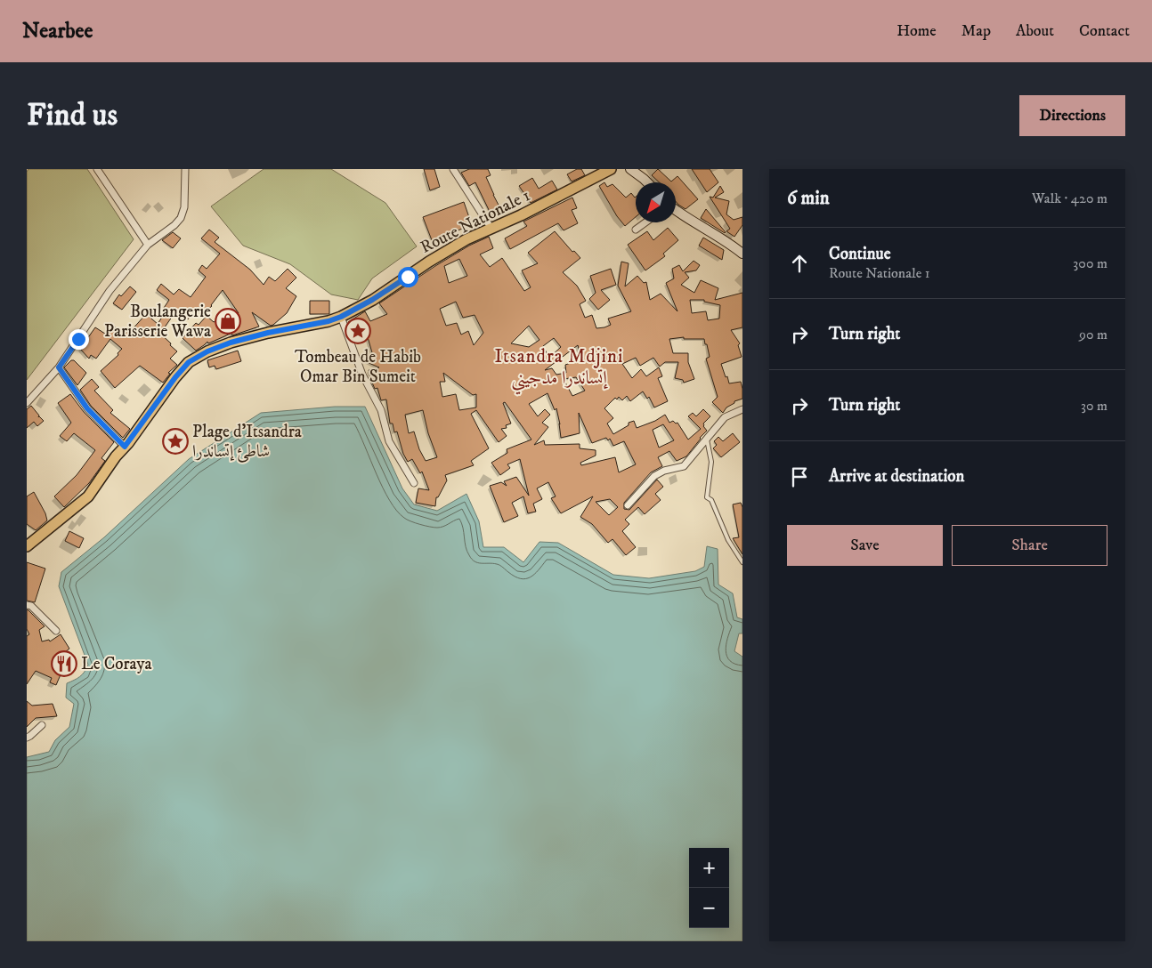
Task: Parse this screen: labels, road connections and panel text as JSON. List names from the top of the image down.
{
  "streets": {
    "main road": ["Route Nationale 1"]
  },
  "districts": ["Itsandra Mdjini إتساندرا مدجيني"],
  "places": {
    "shop": ["Boulangerie Parisserie Wawa"],
    "place": ["Tombeau de Habib Omar Bin Sumeit", "Plage d'Itsandra شاطئ إتساندرا"],
    "restaurant": ["Le Coraya"]
  },
  "north": "bottom left",
  "page": {
    "header": "Nearbee",
    "nav": [
      "Home",
      "Map",
      "About",
      "Contact"
    ],
    "buttons": [
      "Directions",
      ["Save", "Share"]
    ],
    "title": "Find us",
    "heading": ["6 min", "Walk · 420 m"],
    "list": [
      ["Continue", "Route Nationale 1", "300 m"],
      ["Turn right", "90 m"],
      ["Turn right", "30 m"],
      "Arrive at destination"
    ],
    "map_buttons": ["+", "−"]
  }
}
